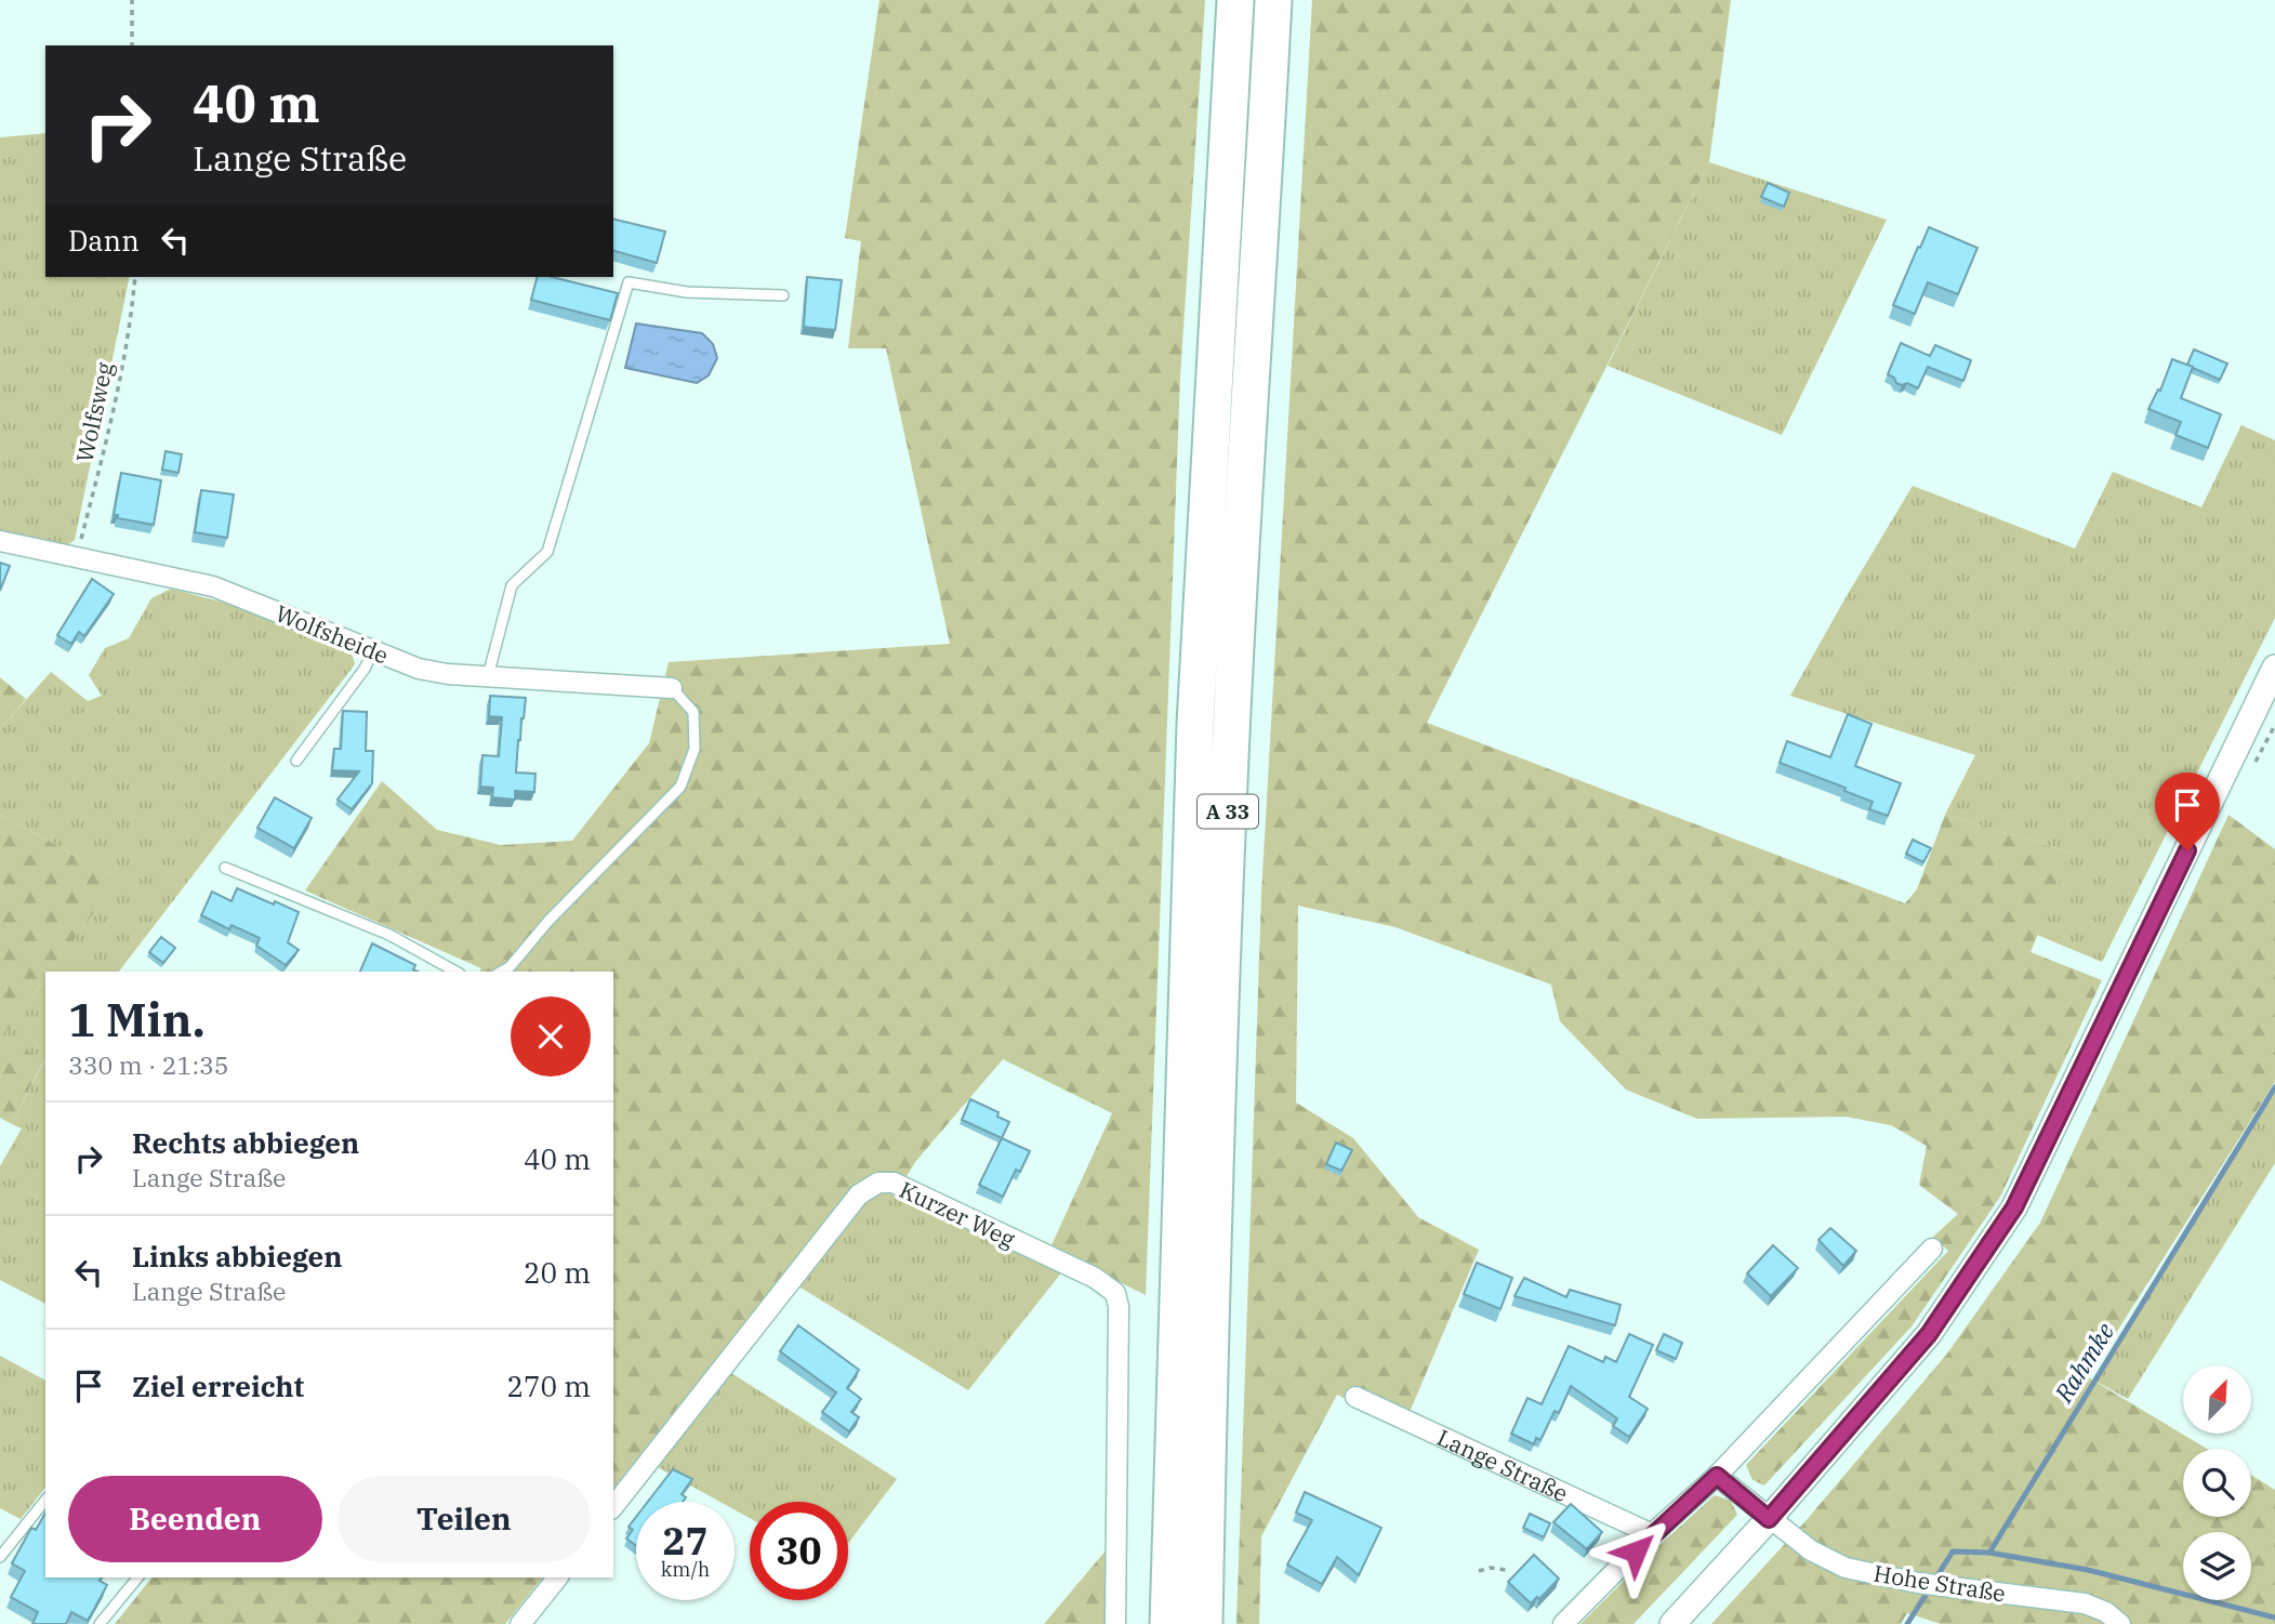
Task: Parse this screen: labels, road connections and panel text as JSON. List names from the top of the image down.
{
  "streets": {
    "highway": ["A 33"],
    "street": [
      "Wolfsheide",
      "Kurzer Weg",
      "Lange Straße",
      "Hohe Straße"
    ],
    "path": ["Wolfsweg"]
  },
  "crossings": [
    ["Wolfsweg", "Wolfsheide"]
  ],
  "water": ["Rahmke"],
  "north": "top right",
  "page": {
    "turn": ["40 m", "Lange Straße"],
    "then": "Dann",
    "heading": ["1 Min.", "330 m · 21:35"],
    "list": [
      {
        "name": "Rechts abbiegen",
        "note": "Lange Straße",
        "value": "40 m"
      },
      {
        "name": "Links abbiegen",
        "note": "Lange Straße",
        "value": "20 m"
      },
      {
        "name": "Ziel erreicht",
        "value": "270 m"
      }
    ],
    "buttons": ["Beenden", "Teilen"],
    "speed": "27 km/h",
    "limit": "30"
  }
}
